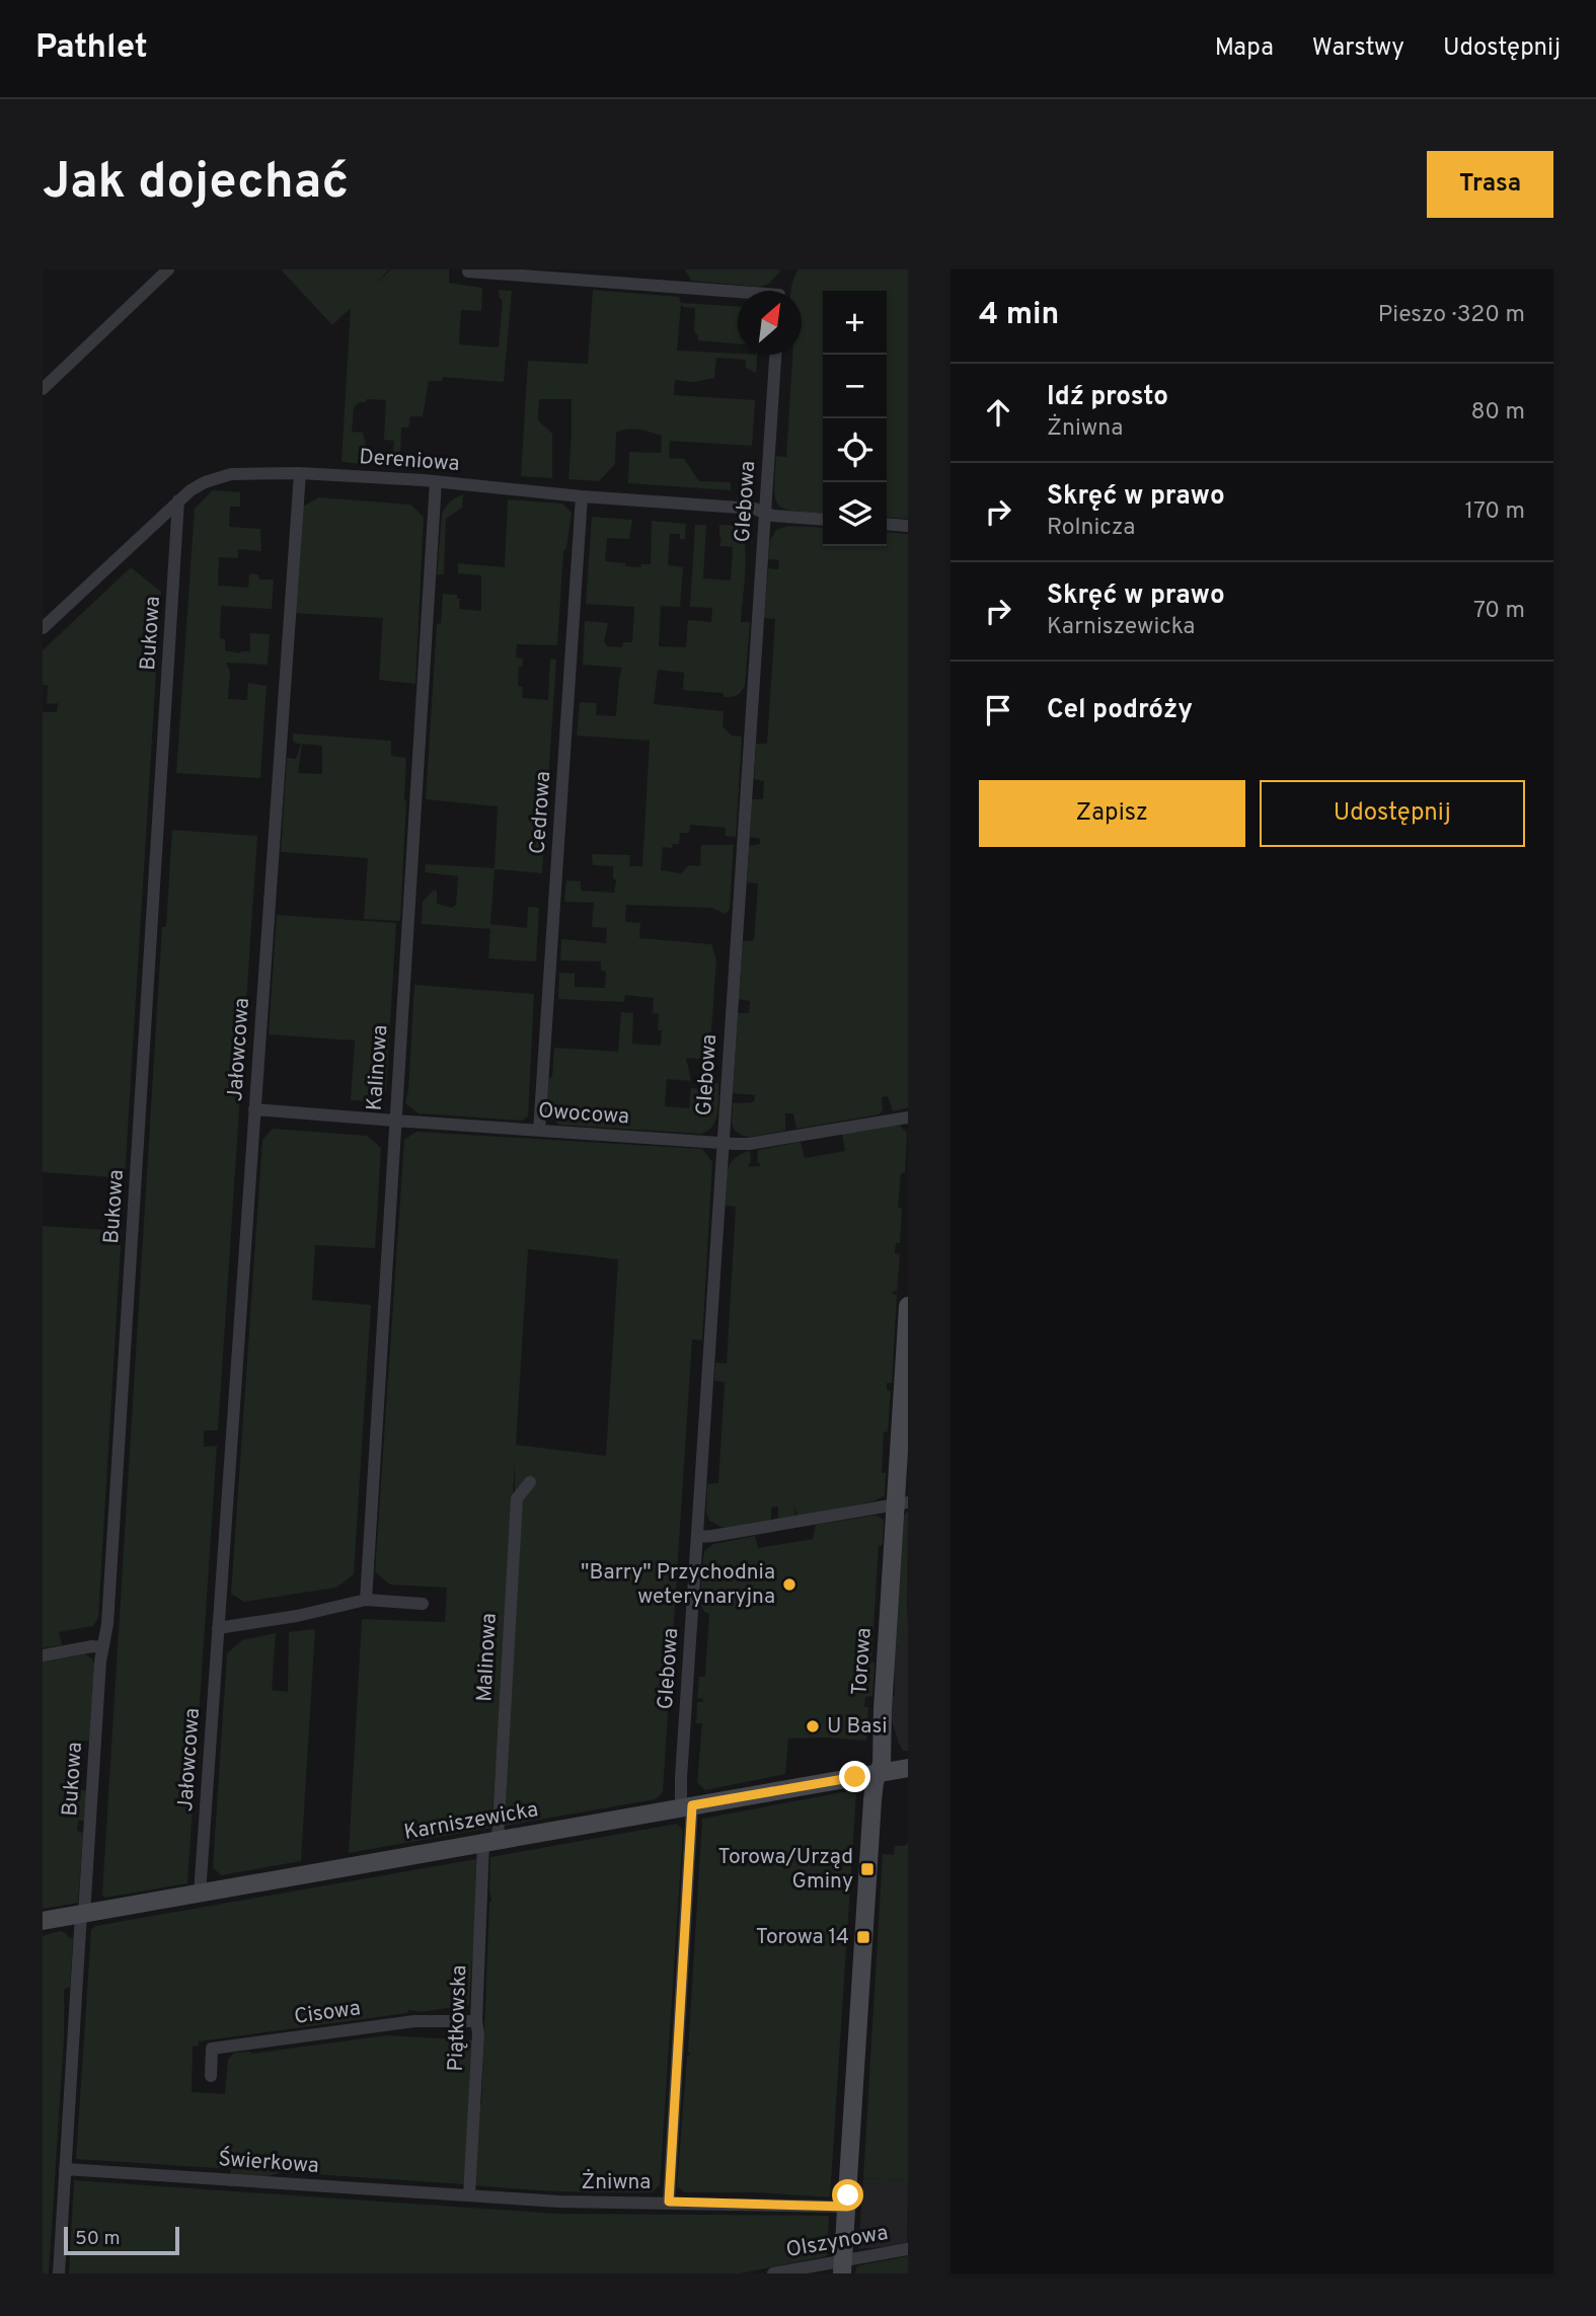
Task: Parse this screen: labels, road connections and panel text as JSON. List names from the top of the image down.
{
  "streets": {
    "street": [
      "Dereniowa",
      "Glebowa",
      "Bukowa",
      "Cedrowa",
      "Jałowcowa",
      "Kalinowa",
      "Owocowa",
      "Malinowa",
      "Torowa",
      "Karniszewicka",
      "Cisowa",
      "Piątkowska",
      "Świerkowa",
      "Żniwna",
      "Olszynowa"
    ]
  },
  "crossings": [
    ["Dereniowa", "Glebowa"],
    ["Dereniowa", "Bukowa"],
    ["Dereniowa", "Cedrowa"],
    ["Dereniowa", "Jałowcowa"],
    ["Dereniowa", "Kalinowa"],
    ["Glebowa", "Owocowa"],
    ["Glebowa", "Karniszewicka"],
    ["Glebowa", "Żniwna"],
    ["Bukowa", "Karniszewicka"],
    ["Bukowa", "Świerkowa"],
    ["Cedrowa", "Owocowa"],
    ["Jałowcowa", "Owocowa"],
    ["Jałowcowa", "Karniszewicka"],
    ["Kalinowa", "Owocowa"],
    ["Malinowa", "Karniszewicka"],
    ["Malinowa", "Piątkowska"],
    ["Torowa", "Karniszewicka"],
    ["Torowa", "Żniwna"],
    ["Torowa", "Olszynowa"],
    ["Karniszewicka", "Piątkowska"],
    ["Cisowa", "Piątkowska"],
    ["Piątkowska", "Świerkowa"],
    ["Piątkowska", "Żniwna"],
    ["Świerkowa", "Żniwna"]
  ],
  "places": {
    "other": ["\"Barry\" Przychodnia weterynaryjna", "U Basi"],
    "transit": ["Torowa/Urząd Gminy", "Torowa 14"]
  },
  "scale_bar": "50 m",
  "north": "top right",
  "page": {
    "header": "Pathlet",
    "nav": ["Mapa", "Warstwy", "Udostępnij"],
    "buttons": [
      "Trasa",
      ["Zapisz", "Udostępnij"]
    ],
    "title": "Jak dojechać",
    "heading": ["4 min", "Pieszo · 320 m"],
    "map_buttons": ["+", "−"],
    "list": [
      ["Idź prosto", "Żniwna", "80 m"],
      ["Skręć w prawo", "Rolnicza", "170 m"],
      ["Skręć w prawo", "Karniszewicka", "70 m"],
      "Cel podróży"
    ],
    "scale": "50 m"
  }
}
